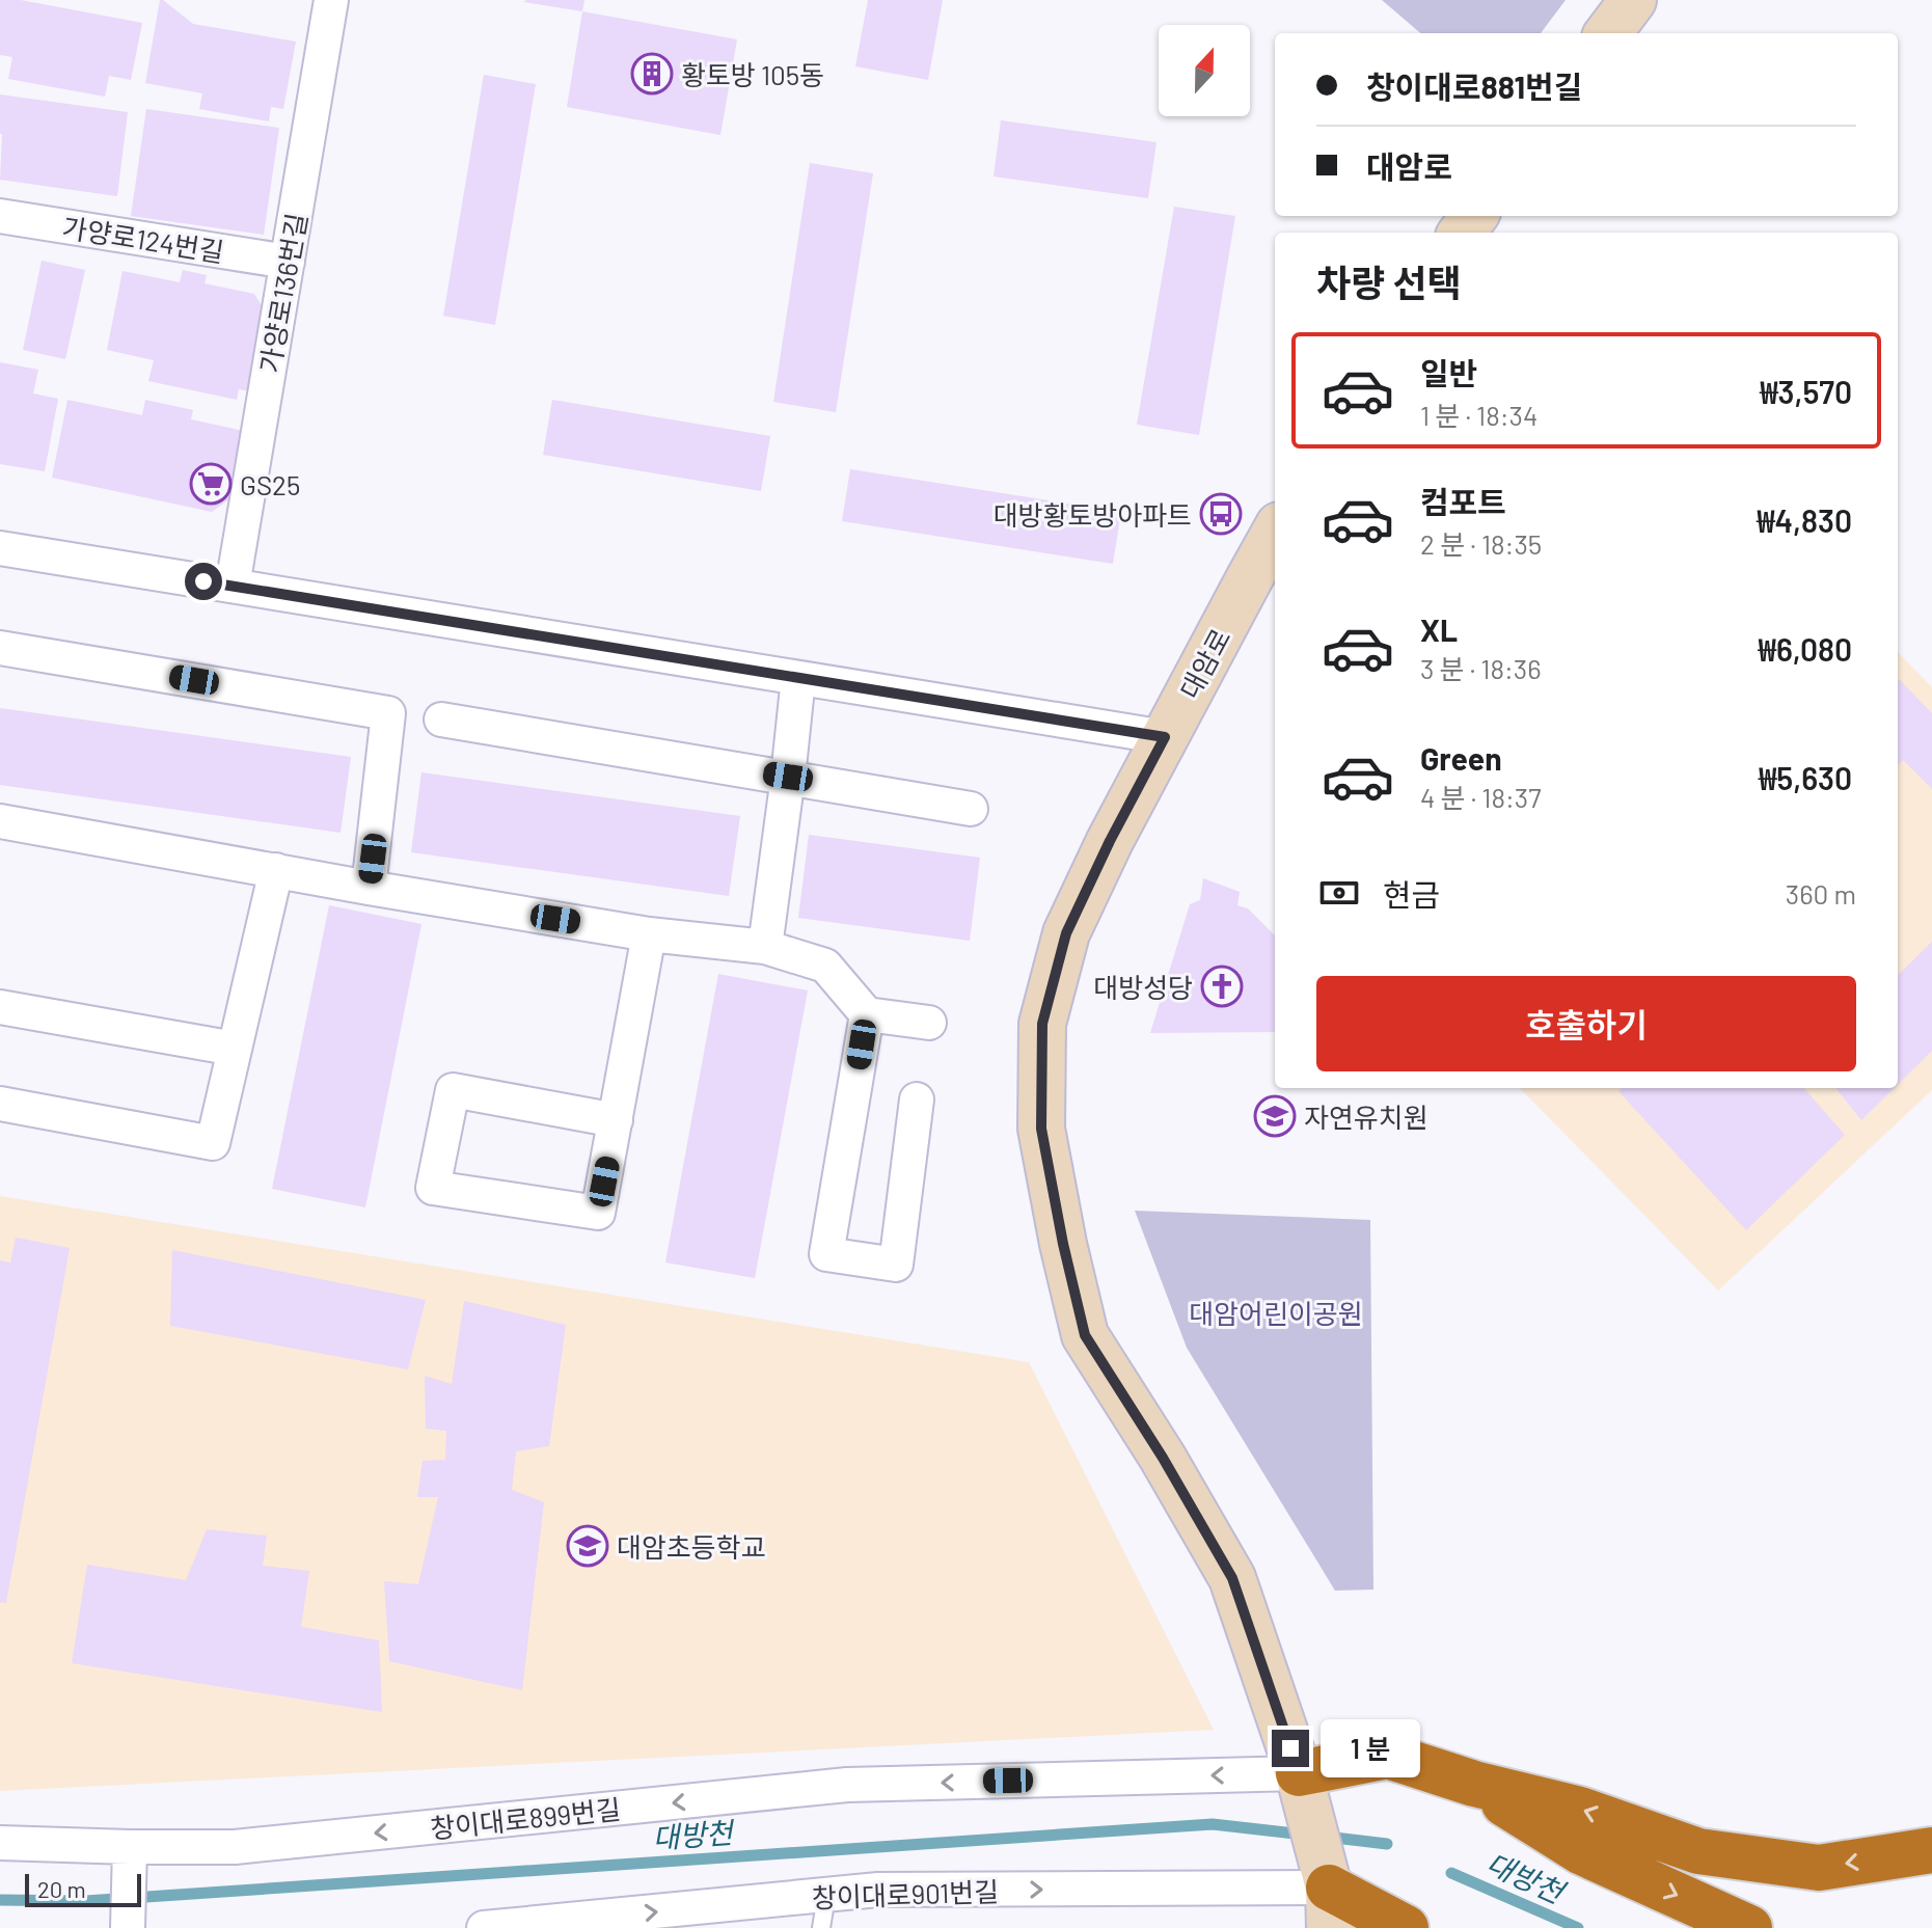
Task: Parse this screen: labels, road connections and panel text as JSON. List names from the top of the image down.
{
  "streets": {
    "street": [
      "가양로124번길",
      "가양로136번길",
      "대암로",
      "창이대로899번길",
      "창이대로901번길"
    ]
  },
  "crossings": [
    ["가양로124번길", "가양로136번길"],
    ["대암로", "창이대로899번길"],
    ["대암로", "창이대로901번길"]
  ],
  "one_way": ["창이대로899번길", "창이대로901번길"],
  "water": ["대방천"],
  "parks": ["대암어린이공원"],
  "places": {
    "building": ["황토방 105동"],
    "supermarket": ["GS25"],
    "bus stop": ["대방황토방아파트"],
    "church": ["대방성당"],
    "school or university": ["자연유치원", "대암초등학교"]
  },
  "scale_bar": "20 m",
  "north": "top",
  "page": {
    "banner": ["창이대로881번길", "대암로"],
    "heading": "차량 선택",
    "list": [
      {
        "name": "일반",
        "note": "1 분 · 18:34",
        "value": "₩3,570"
      },
      {
        "name": "컴포트",
        "note": "2 분 · 18:35",
        "value": "₩4,830"
      },
      {
        "name": "XL",
        "note": "3 분 · 18:36",
        "value": "₩6,080"
      },
      {
        "name": "Green",
        "note": "4 분 · 18:37",
        "value": "₩5,630"
      }
    ],
    "pay": ["현금", "360 m"],
    "buttons": "호출하기",
    "bubble": "1 분",
    "scale": "20 m"
  }
}
